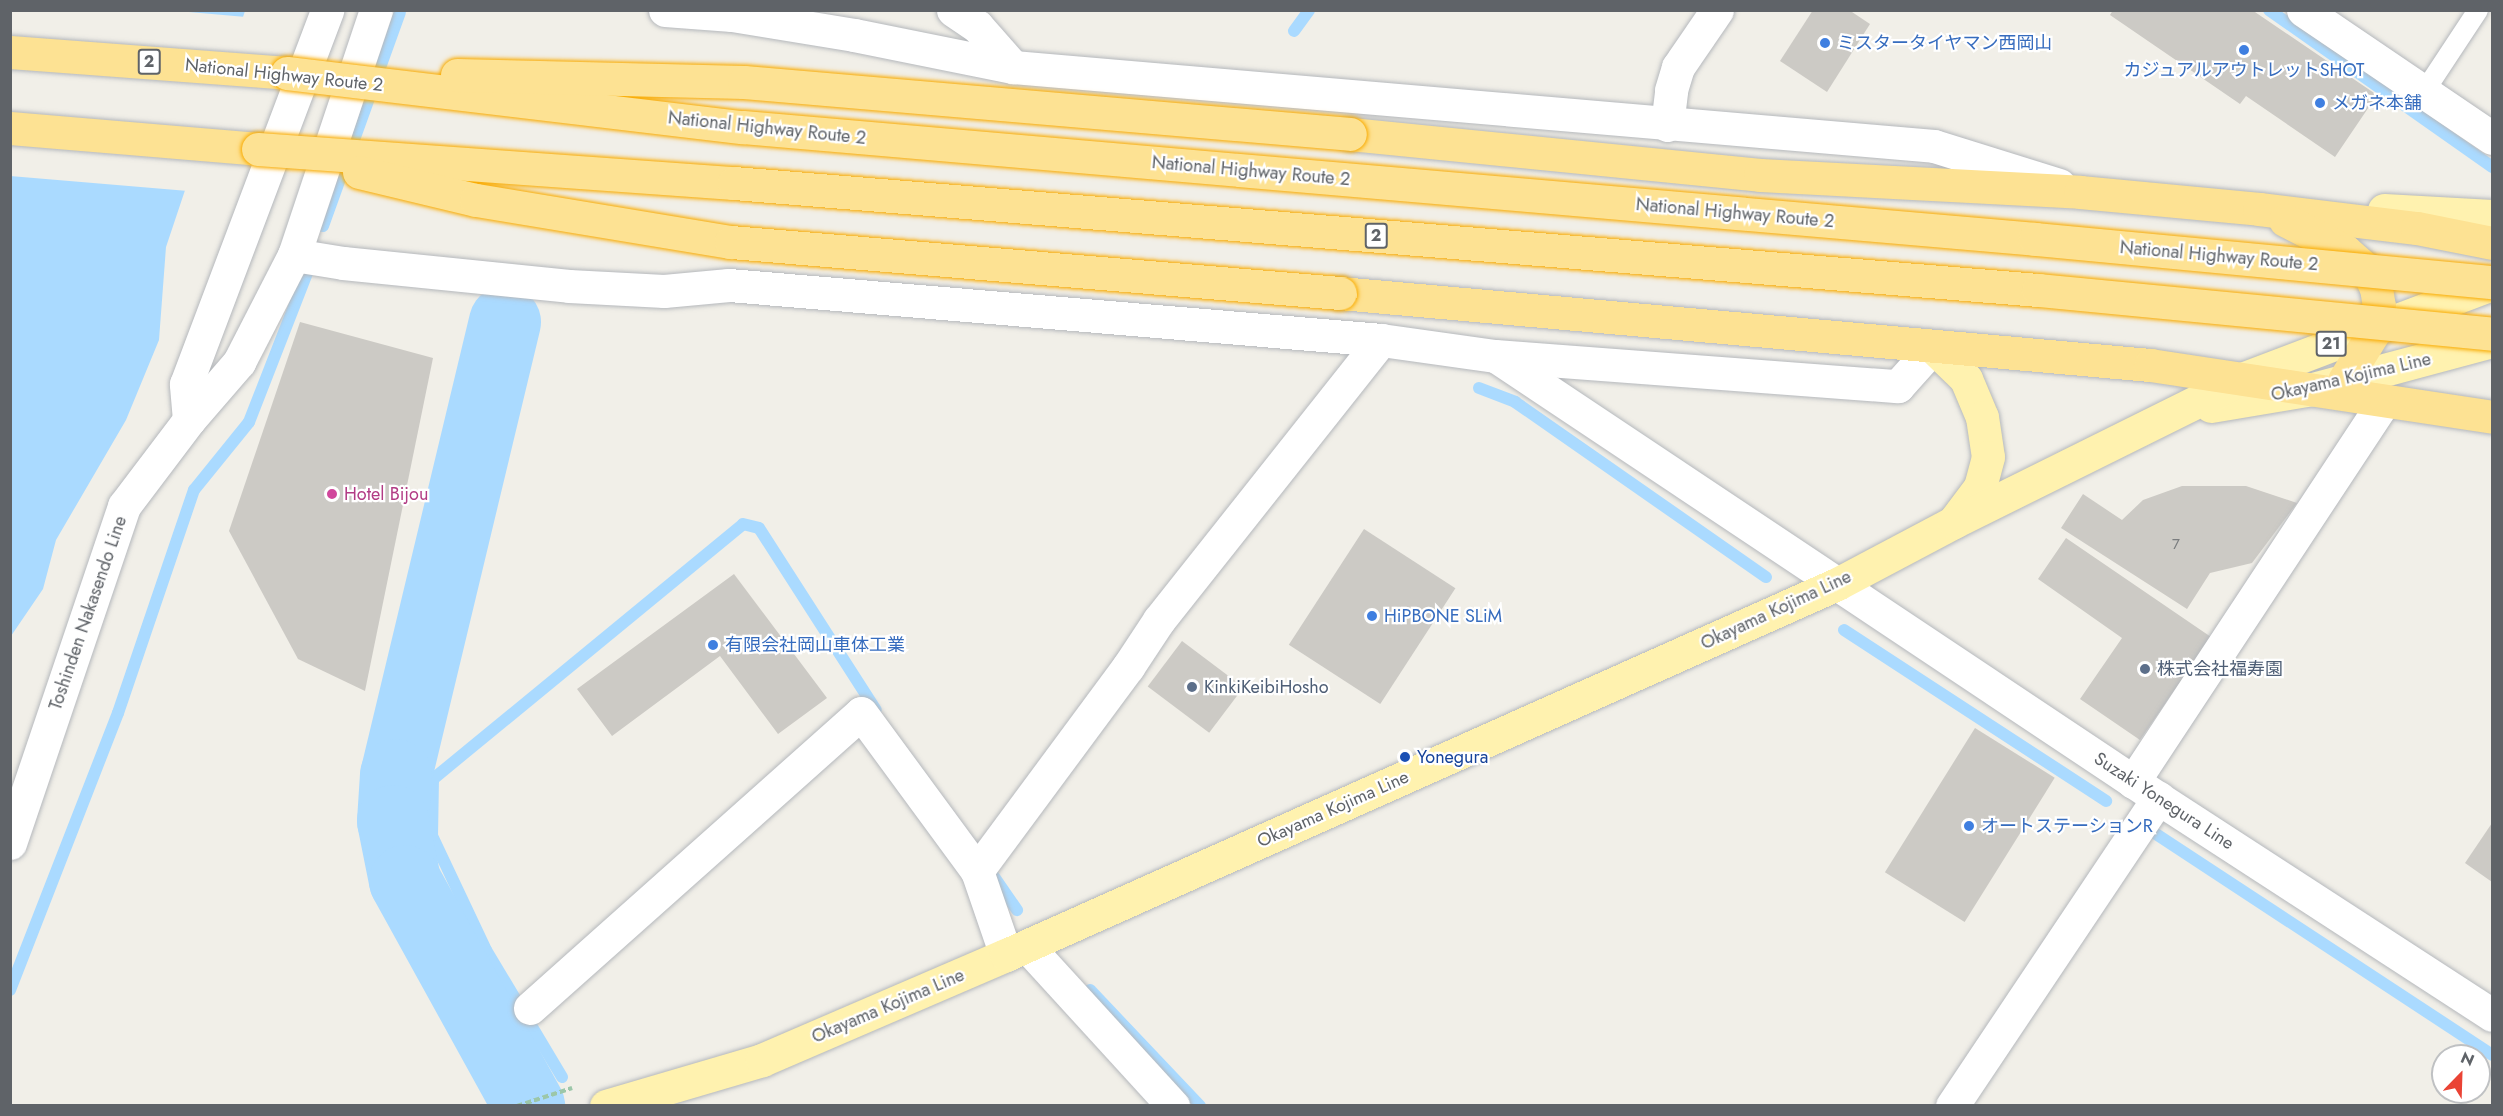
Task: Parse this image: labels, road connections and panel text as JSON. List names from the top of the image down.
{
  "streets": {
    "highway": ["2", "National Highway Route 2"],
    "main road": ["21", "Okayama Kojima Line"],
    "street": ["Toshinden Nakasendo Line", "Suzaki Yonegura Line"]
  },
  "crossings": [
    ["National Highway Route 2", "Okayama Kojima Line"],
    ["Okayama Kojima Line", "Suzaki Yonegura Line"]
  ],
  "places": [
    "ミスタータイヤマン西岡山",
    "カジュアルアウトレットSHOT",
    "メガネ本舗",
    "Hotel Bijou",
    "HiPBONE SLiM",
    "有限会社岡山車体工業",
    "株式会社福寿園",
    "KinkiKeibiHosho",
    "Yonegura",
    "オートステーションR"
  ],
  "house_numbers": ["7"],
  "north": "top right"
}
